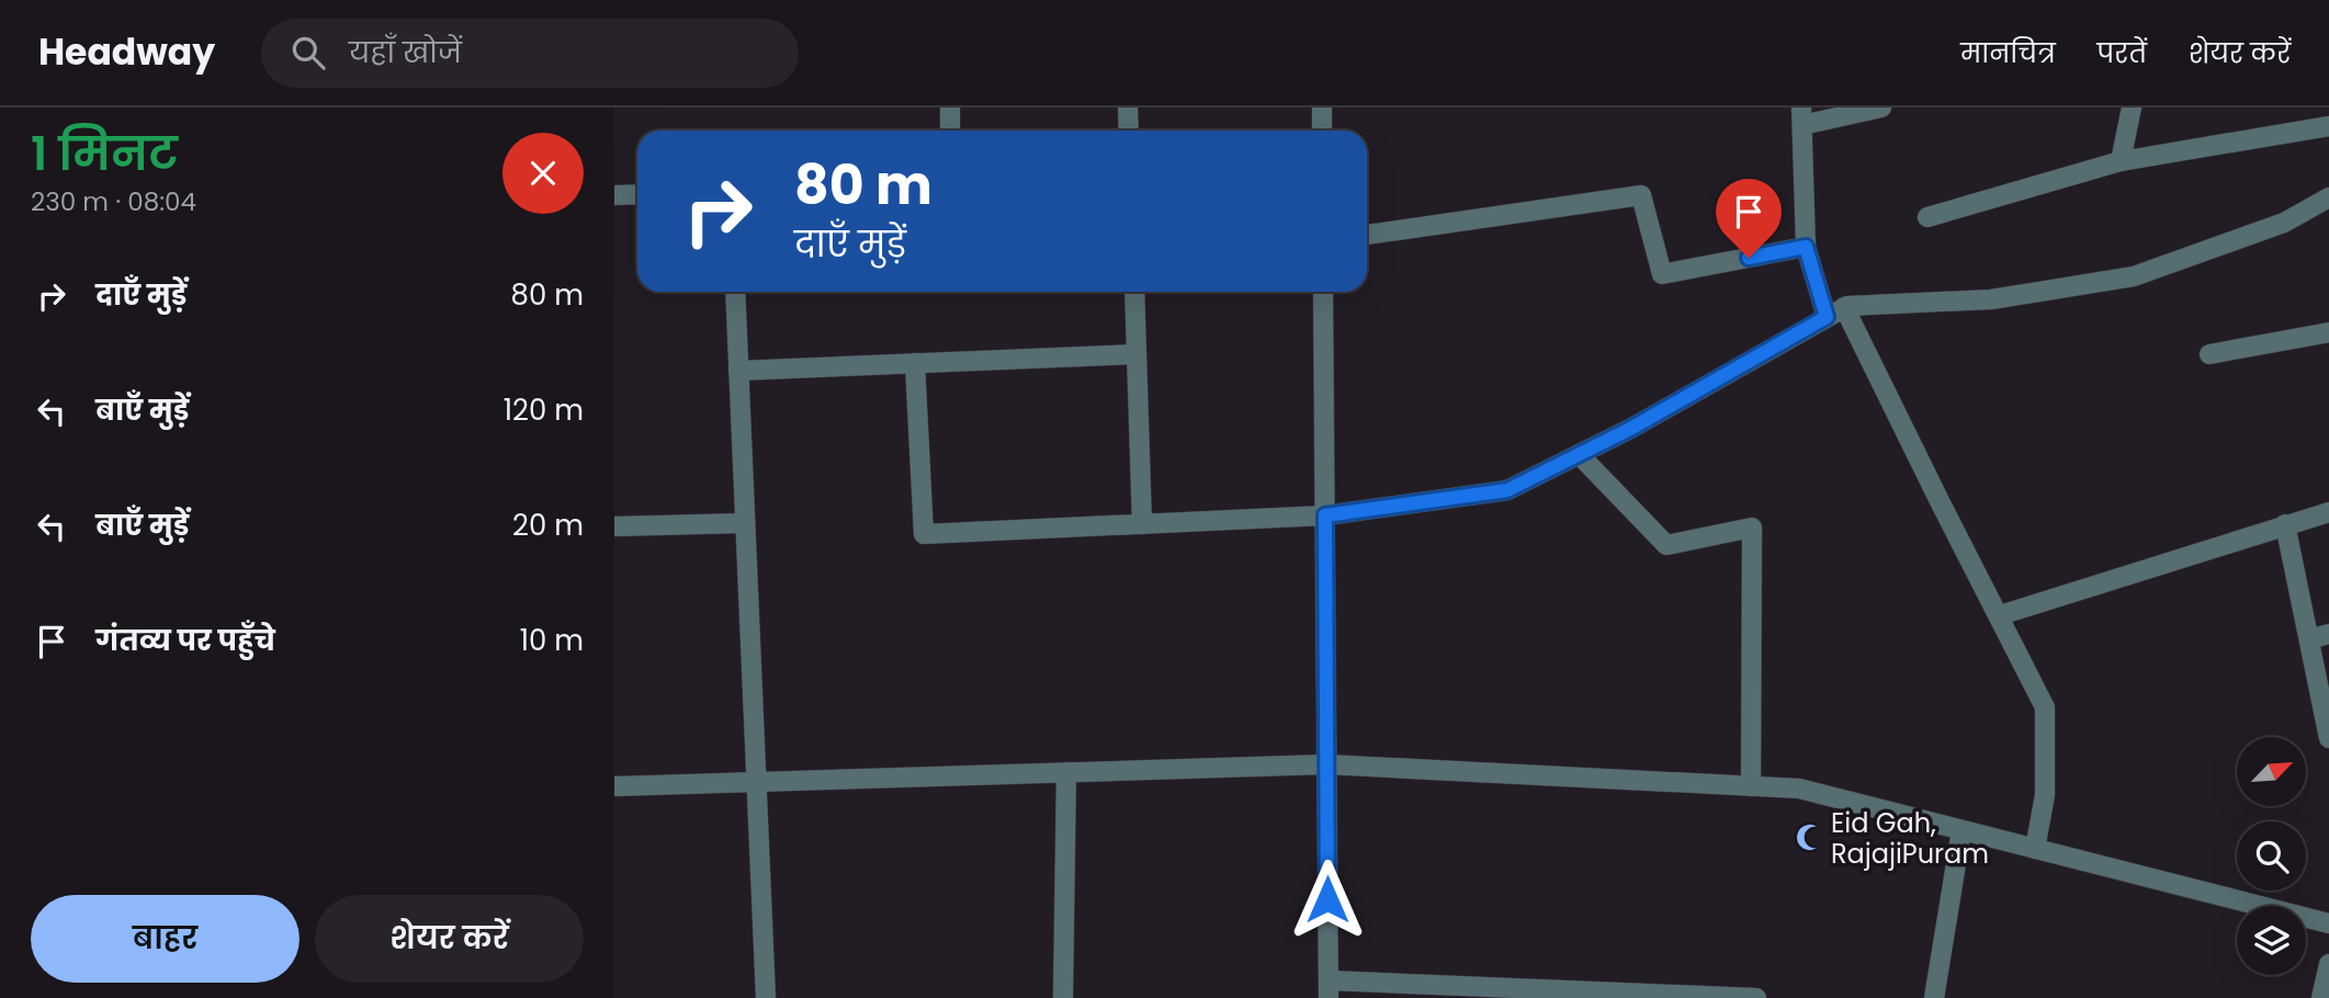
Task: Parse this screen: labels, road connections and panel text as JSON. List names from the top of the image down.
{
  "places": {
    "mosque": ["Eid Gah, RajajiPuram"]
  },
  "north": "top right",
  "page": {
    "header": "Headway",
    "search": "यहाँ खोजें",
    "nav": ["मानचित्र", "परतें", "शेयर करें"],
    "heading": ["1 मिनट", "230 m · 08:04"],
    "turn": ["80 m", "दाएँ मुड़ें"],
    "list": [
      {
        "name": "दाएँ मुड़ें",
        "value": "80 m"
      },
      {
        "name": "बाएँ मुड़ें",
        "value": "120 m"
      },
      {
        "name": "बाएँ मुड़ें",
        "value": "20 m"
      },
      {
        "name": "गंतव्य पर पहुँचे",
        "value": "10 m"
      }
    ],
    "buttons": ["बाहर", "शेयर करें"]
  }
}
